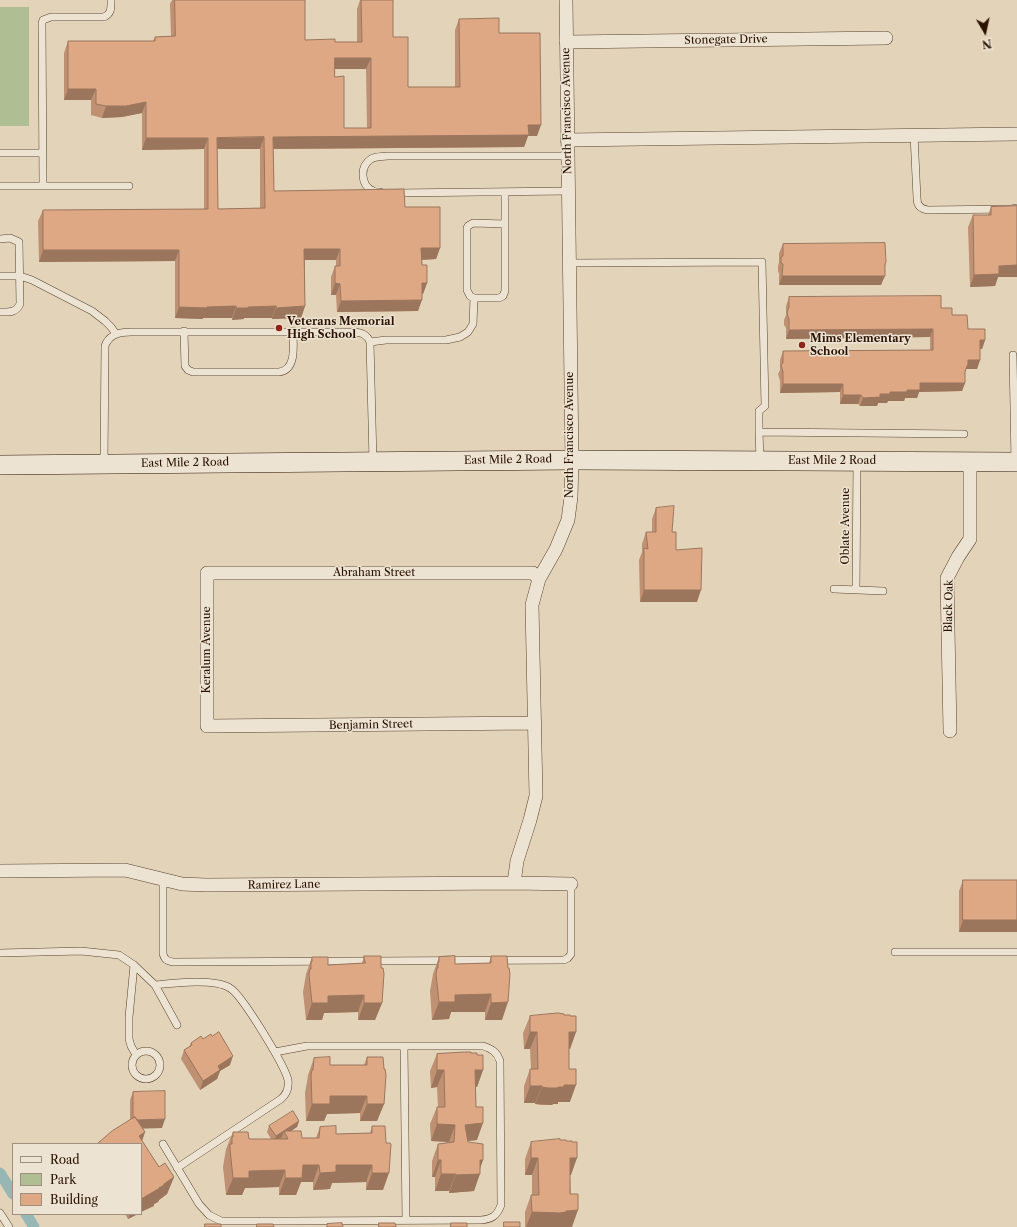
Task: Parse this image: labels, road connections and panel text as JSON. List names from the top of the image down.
{
  "streets": {
    "main road": ["East Mile 2 Road"],
    "street": [
      "Stonegate Drive",
      "North Francisco Avenue",
      "Abraham Street",
      "Black Oak",
      "Keralum Avenue",
      "Benjamin Street",
      "Ramirez Lane"
    ],
    "lane": ["Oblate Avenue"]
  },
  "crossings": [
    ["Stonegate Drive", "North Francisco Avenue"],
    ["North Francisco Avenue", "East Mile 2 Road"],
    ["North Francisco Avenue", "Abraham Street"],
    ["North Francisco Avenue", "Benjamin Street"],
    ["North Francisco Avenue", "Ramirez Lane"],
    ["East Mile 2 Road", "Oblate Avenue"],
    ["East Mile 2 Road", "Black Oak"],
    ["Abraham Street", "Keralum Avenue"],
    ["Keralum Avenue", "Benjamin Street"]
  ],
  "places": ["Veterans Memorial High School", "Mims Elementary School"],
  "legend": ["Road", "Park", "Building"],
  "north": "bottom"
}
